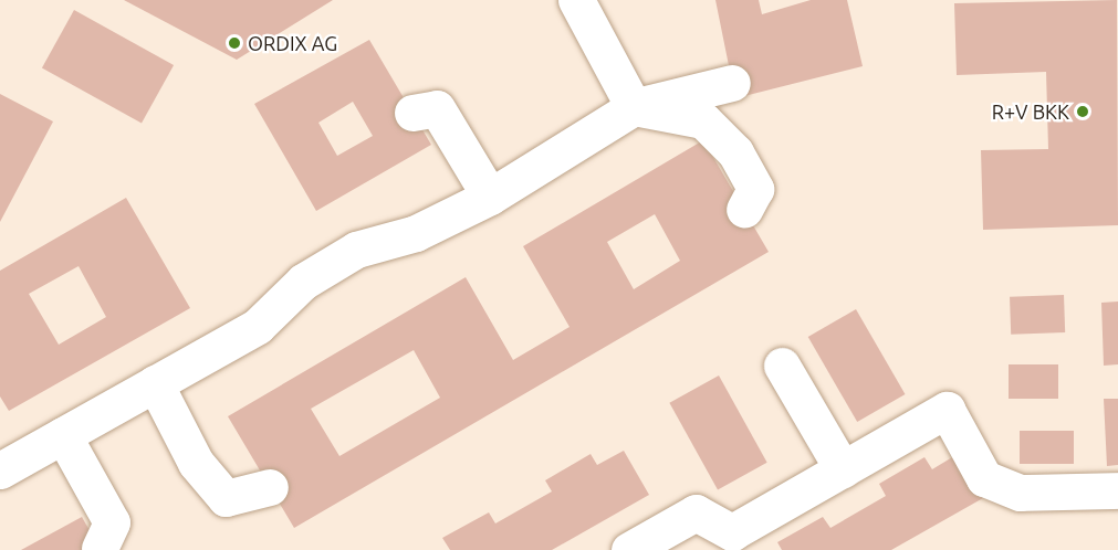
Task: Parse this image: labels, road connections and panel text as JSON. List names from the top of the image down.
{
  "places": ["ORDIX AG", "R+V BKK"]
}
